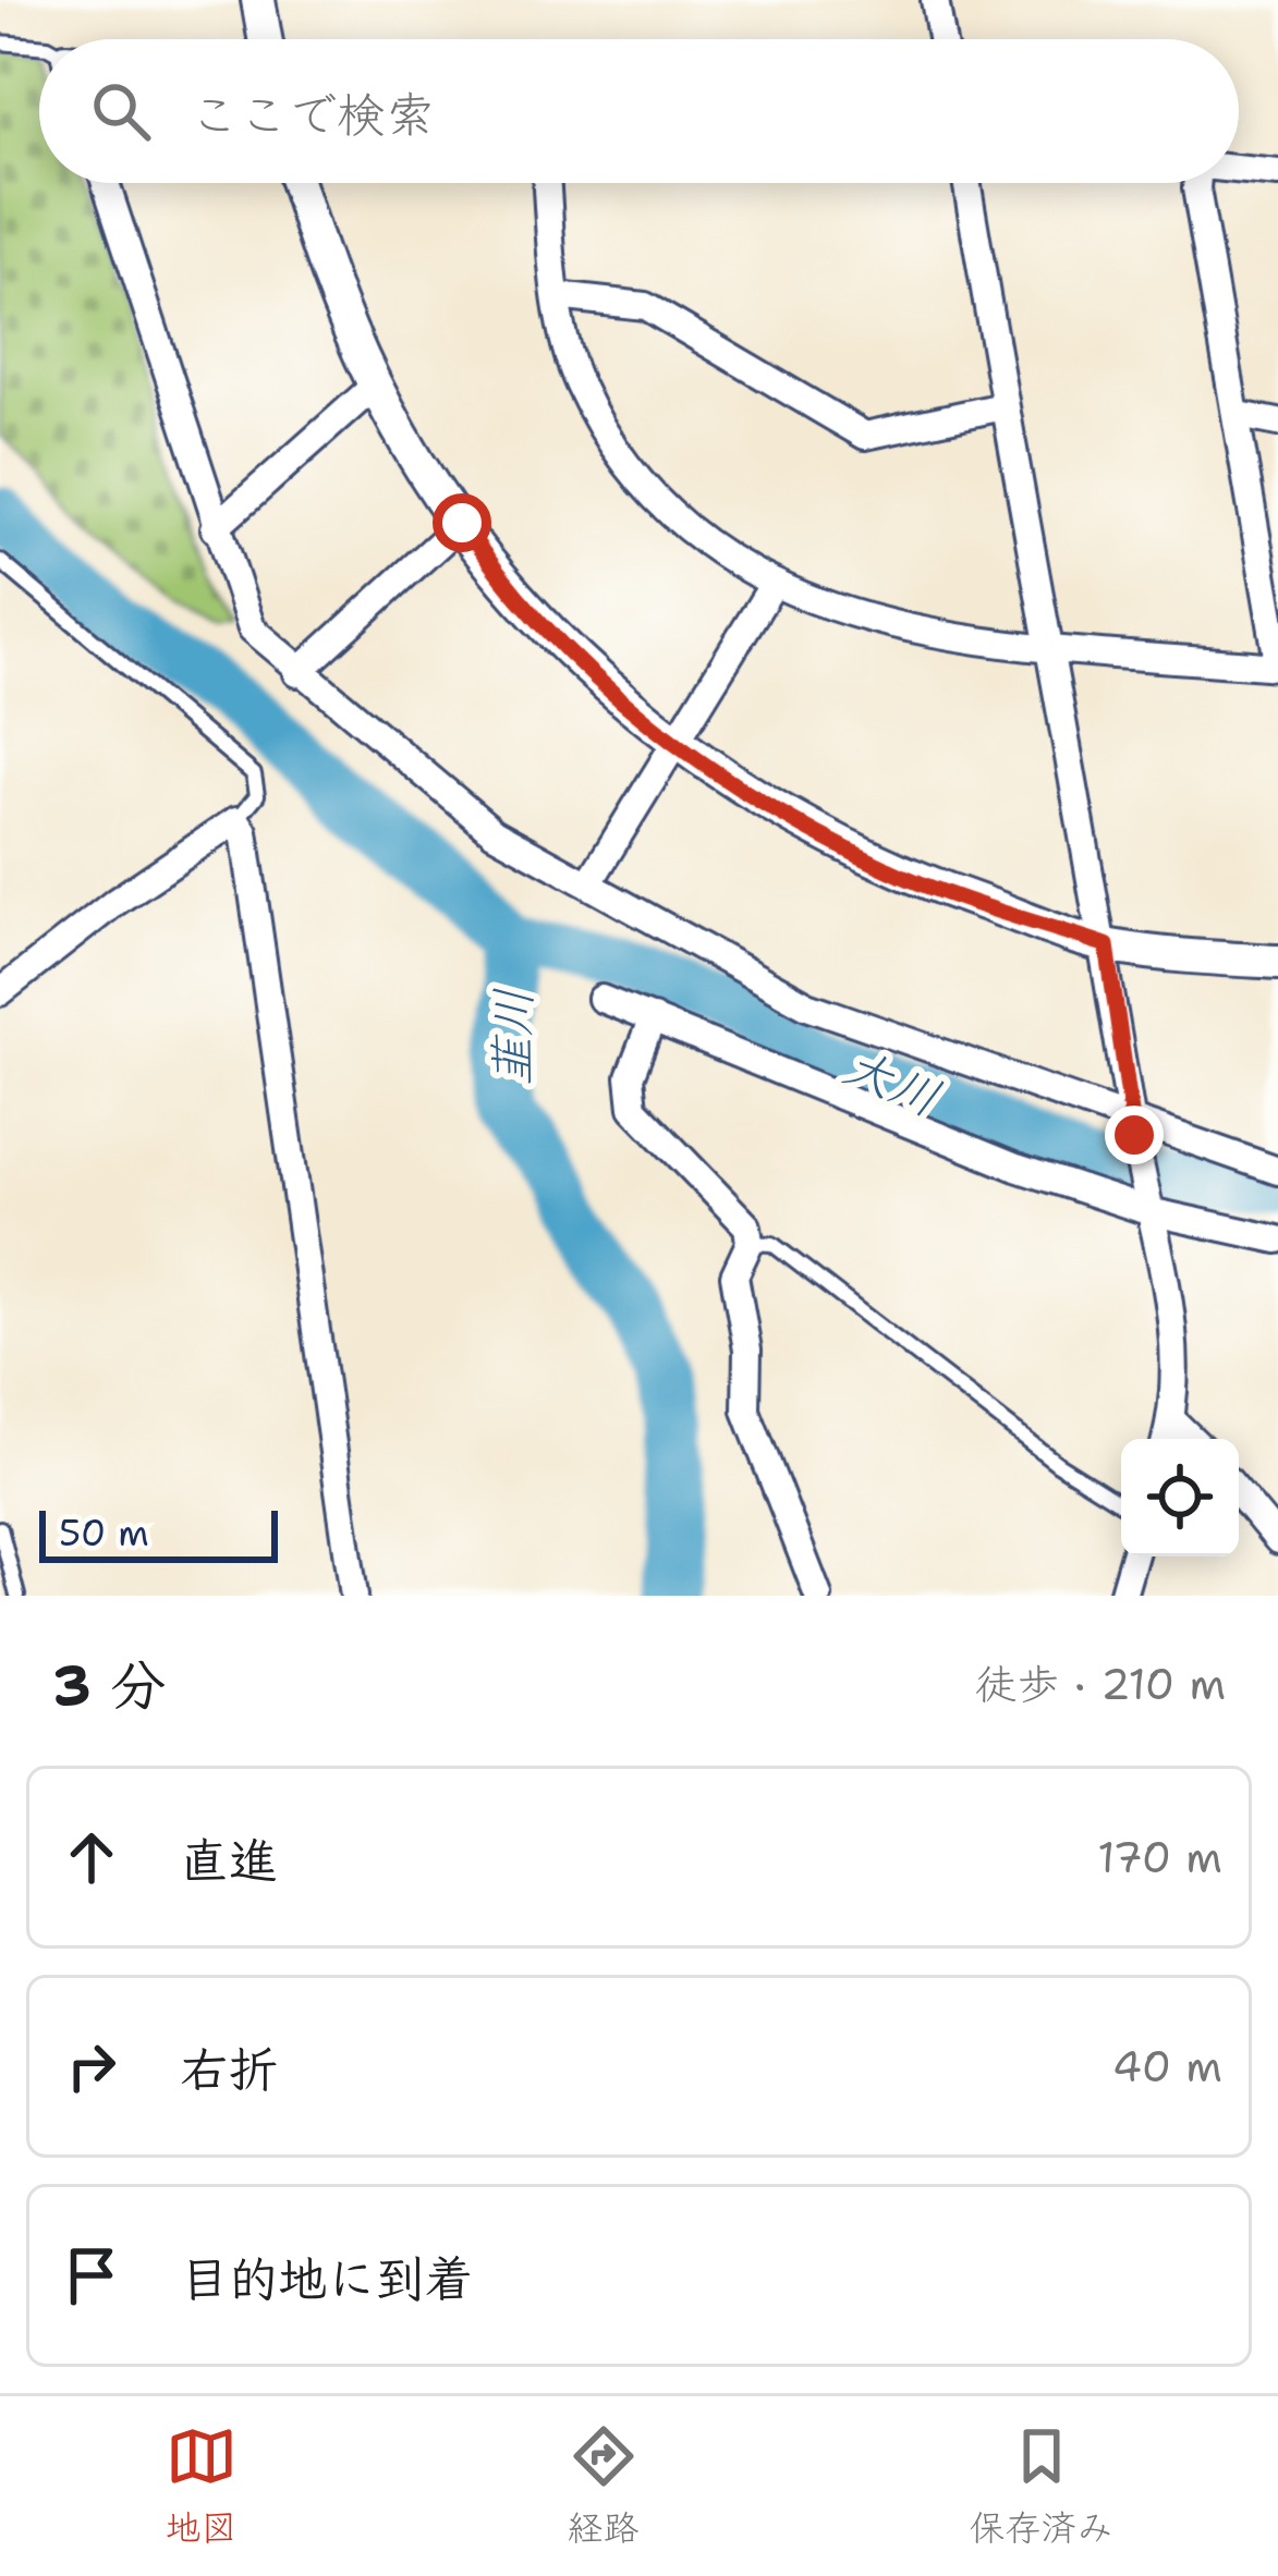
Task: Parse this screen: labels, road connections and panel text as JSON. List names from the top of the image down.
{
  "water": ["韮川", "大川"],
  "scale_bar": "50 m",
  "page": {
    "search": "ここで検索",
    "scale": "50 m",
    "heading": ["3 分", "徒歩 · 210 m"],
    "list": [
      ["直進", "170 m"],
      ["右折", "40 m"],
      "目的地に到着"
    ],
    "nav": ["地図", "経路", "保存済み"]
  }
}
